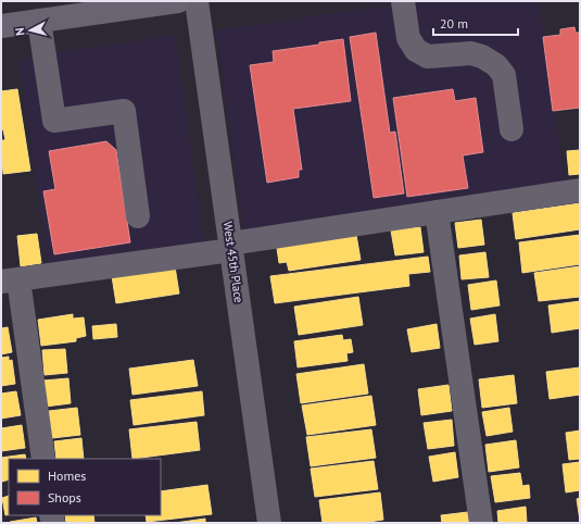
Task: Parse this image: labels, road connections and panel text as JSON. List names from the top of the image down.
{
  "streets": {
    "street": ["West 45th Place"]
  },
  "legend": ["Homes", "Shops"],
  "scale_bar": "20 m",
  "north": "left"
}
